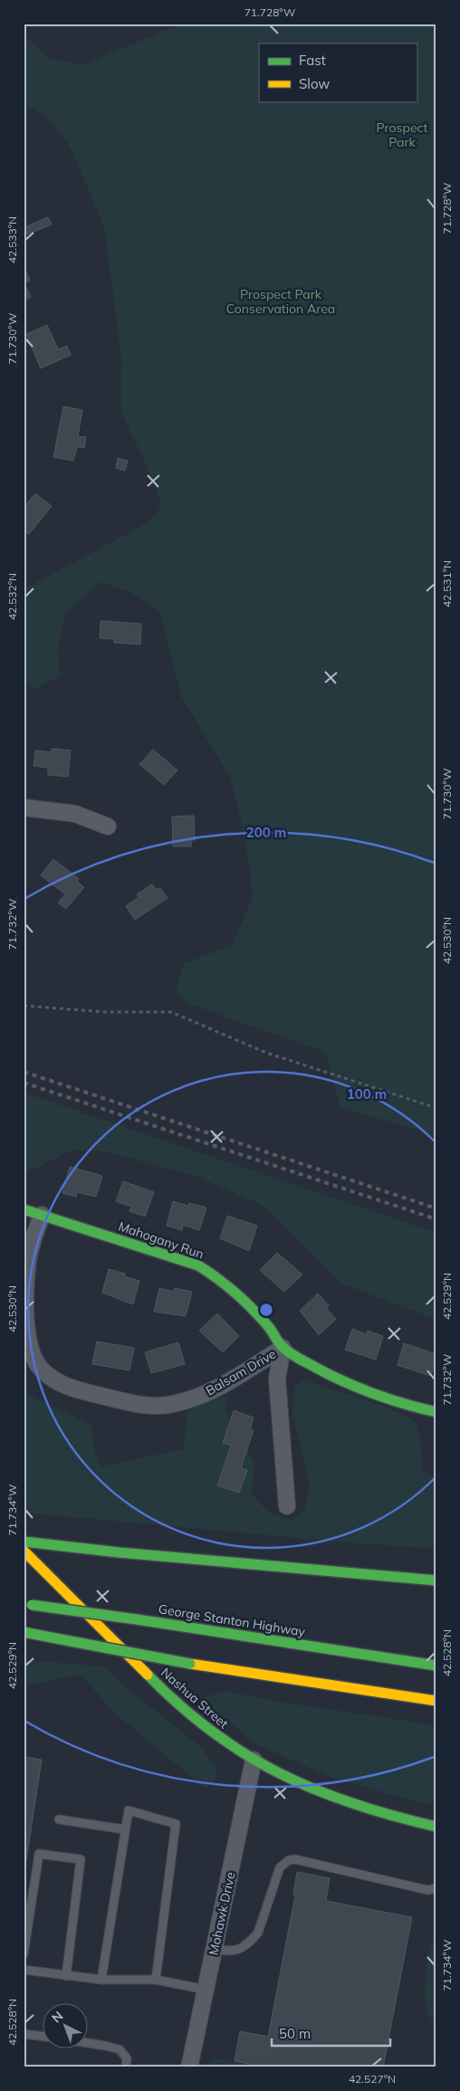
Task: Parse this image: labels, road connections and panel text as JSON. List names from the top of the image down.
{
  "streets": {
    "main road": ["Mahogany Run", "George Stanton Highway", "Nashua Street"],
    "street": ["Balsam Drive", "Mohawk Drive"]
  },
  "crossings": [
    ["Mahogany Run", "Balsam Drive"],
    ["Nashua Street", "Mohawk Drive"]
  ],
  "parks": ["Prospect Park", "Prospect Park Conservation Area"],
  "legend": ["Fast", "Slow"],
  "scale_bar": "50 m",
  "north": "top left",
  "coordinates": [
    "71.728°W",
    "42.533°N",
    "71.730°W",
    "42.531°N",
    "42.532°N",
    "71.732°W",
    "42.530°N",
    "42.529°N",
    "71.734°W",
    "42.528°N",
    "42.527°N"
  ],
  "rings": ["200 m", "100 m"]
}
